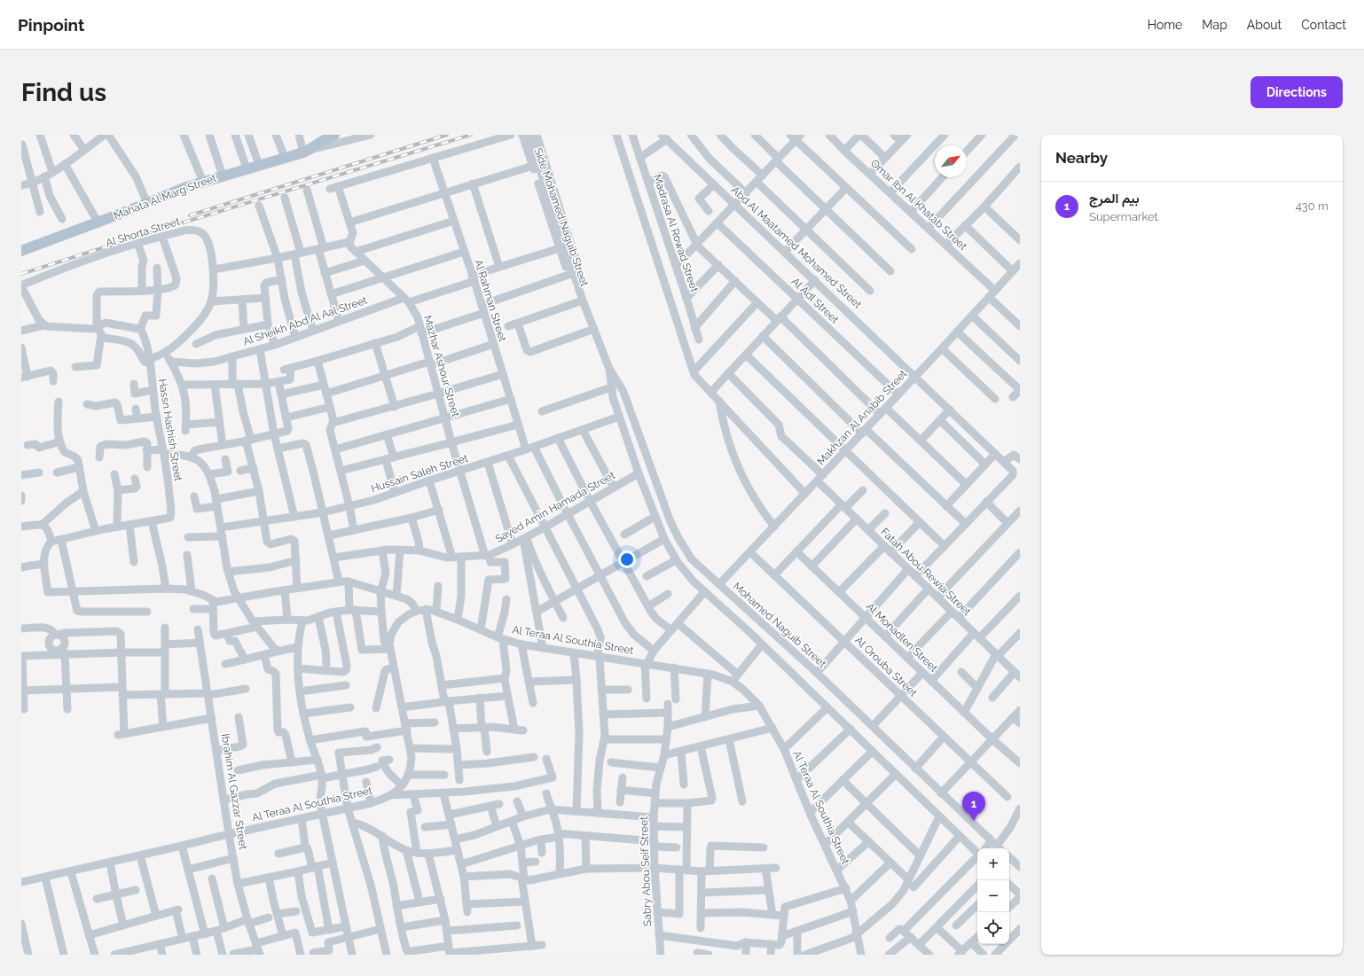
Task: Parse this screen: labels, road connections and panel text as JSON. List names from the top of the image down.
{
  "streets": {
    "main road": ["Mahata Al Marg Street"],
    "street": [
      "Omar Ibn Al Khatab Street",
      "Side Mohamed Naguib Street",
      "Al Shorta Street",
      "Madrasa Al Rowad Street",
      "Abd Al Maatamed Mohamed Street",
      "Al Rahman Street",
      "Al Adl Street",
      "Al Sheikh Abd Al Aal Street",
      "Mazhar Ashour Street",
      "Makhzan Al Anabib Street",
      "Hassn Hashish Street",
      "Hussain Saleh Street",
      "Sayed Amin Hamada Street",
      "Fatah Abou Rewia Street",
      "Mohamed Naguib Street",
      "Al Monadlen Street",
      "Al Teraa Al Southia Street",
      "Al Orouba Street",
      "Ibrahim Al Gazzar Street",
      "Sabry Abou Seif Street"
    ]
  },
  "crossings": [
    ["Omar Ibn Al Khatab Street", "Makhzan Al Anabib Street"],
    ["Side Mohamed Naguib Street", "Al Sheikh Abd Al Aal Street"],
    ["Side Mohamed Naguib Street", "Mohamed Naguib Street"],
    ["Al Shorta Street", "Hassn Hashish Street"],
    ["Abd Al Maatamed Mohamed Street", "Makhzan Al Anabib Street"],
    ["Al Rahman Street", "Al Sheikh Abd Al Aal Street"],
    ["Al Rahman Street", "Hussain Saleh Street"],
    ["Al Rahman Street", "Sayed Amin Hamada Street"],
    ["Al Adl Street", "Makhzan Al Anabib Street"],
    ["Al Sheikh Abd Al Aal Street", "Mazhar Ashour Street"],
    ["Mazhar Ashour Street", "Hussain Saleh Street"],
    ["Mazhar Ashour Street", "Sayed Amin Hamada Street"],
    ["Makhzan Al Anabib Street", "Fatah Abou Rewia Street"],
    ["Makhzan Al Anabib Street", "Mohamed Naguib Street"],
    ["Makhzan Al Anabib Street", "Al Orouba Street"],
    ["Hussain Saleh Street", "Mohamed Naguib Street"],
    ["Sayed Amin Hamada Street", "Mohamed Naguib Street"],
    ["Al Teraa Al Southia Street", "Ibrahim Al Gazzar Street"],
    ["Al Teraa Al Southia Street", "Sabry Abou Seif Street"]
  ],
  "north": "top right",
  "page": {
    "header": "Pinpoint",
    "nav": [
      "Home",
      "Map",
      "About",
      "Contact"
    ],
    "buttons": "Directions",
    "title": "Find us",
    "heading": "Nearby",
    "list": [
      {
        "mark": "1",
        "name": "بيم المرج",
        "note": "Supermarket",
        "value": "430 m"
      }
    ],
    "pins": "1",
    "map_buttons": ["+", "−"]
  }
}
